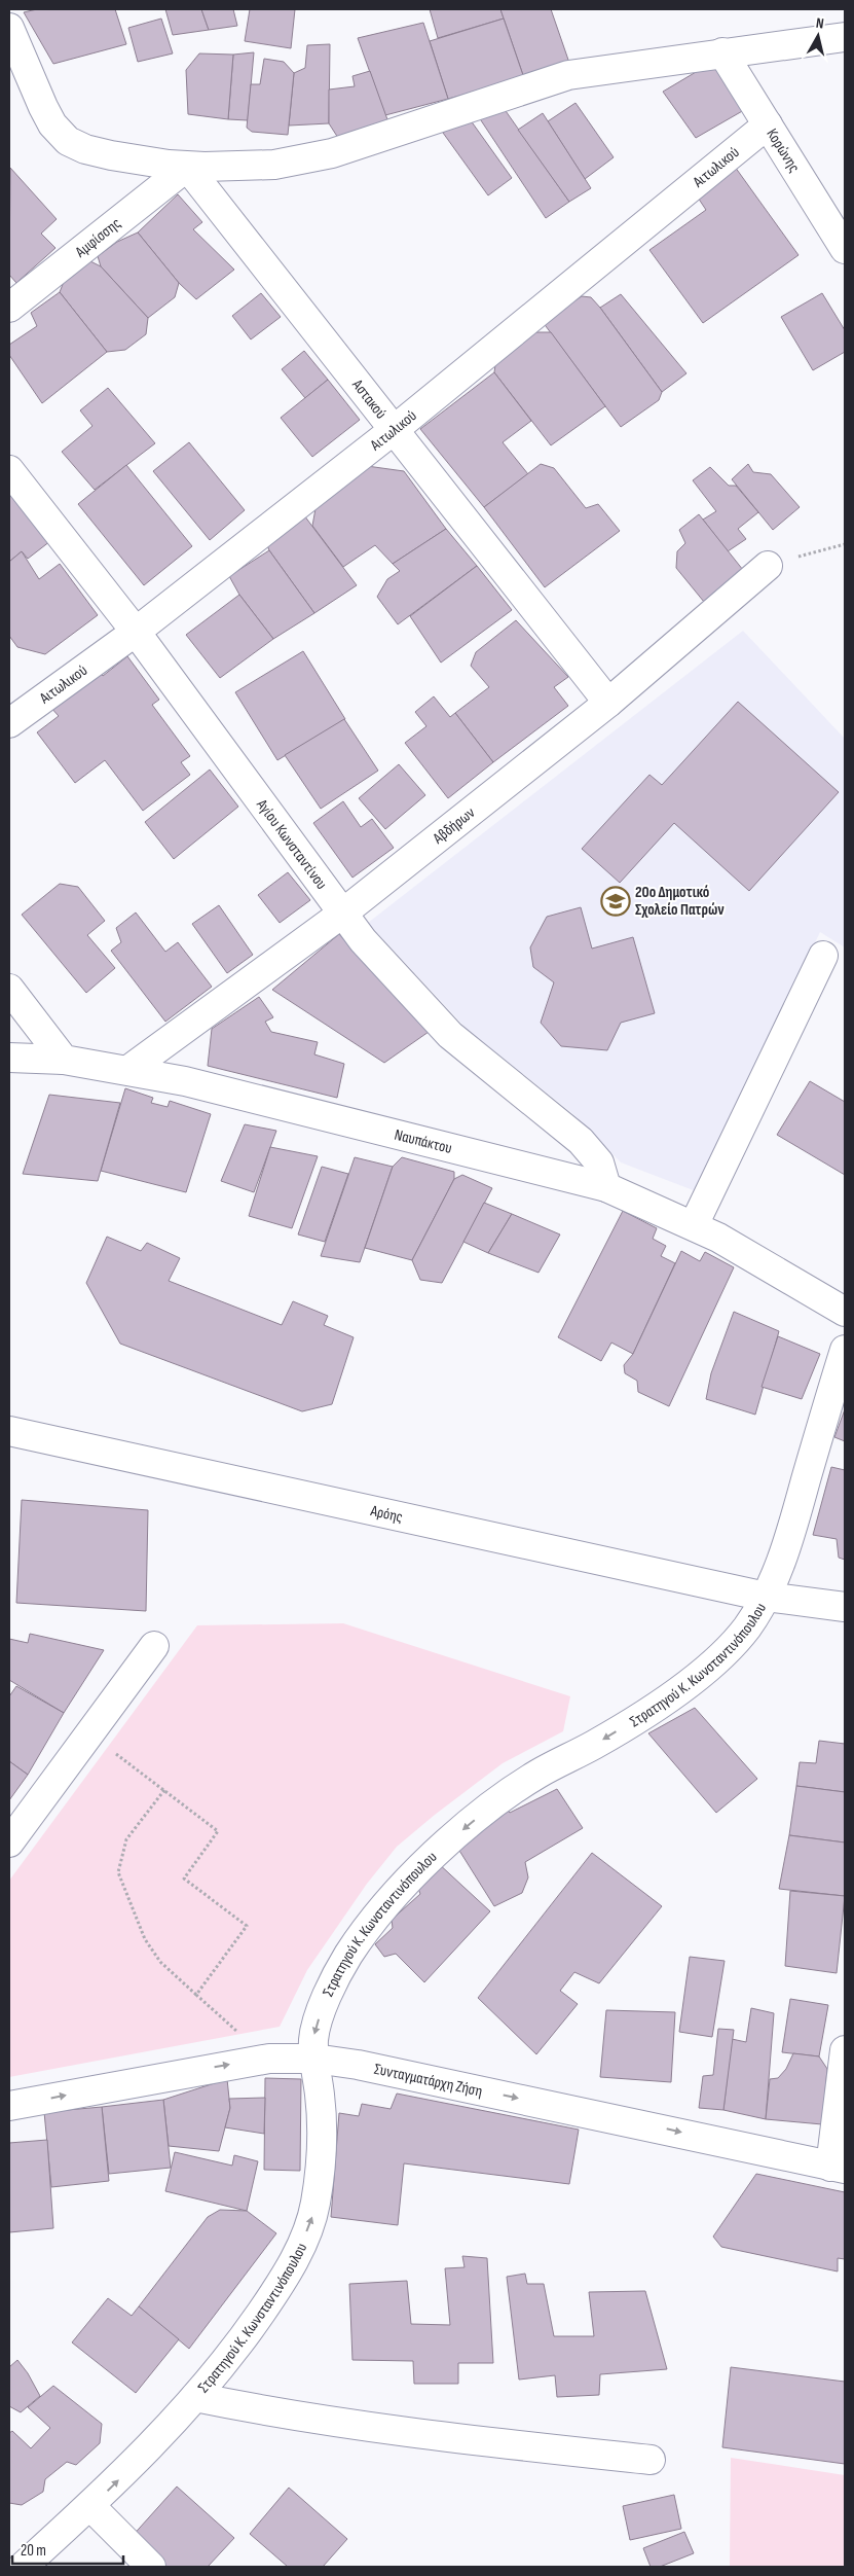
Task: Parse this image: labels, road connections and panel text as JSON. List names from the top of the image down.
{
  "streets": {
    "street": [
      "Κορώνης",
      "Αιτωλικού",
      "Αμφίσσης",
      "Αστακού",
      "Αβδήρων",
      "Αγίου Κωνσταντίνου",
      "Ναυπάκτου",
      "Αρόης",
      "Στρατηγού Κ. Κωνσταντινόπουλου",
      "Συνταγματάρχη Ζήση"
    ]
  },
  "crossings": [
    ["Κορώνης", "Αιτωλικού"],
    ["Αιτωλικού", "Αστακού"],
    ["Αιτωλικού", "Αγίου Κωνσταντίνου"],
    ["Αμφίσσης", "Αστακού"],
    ["Αστακού", "Αβδήρων"],
    ["Αβδήρων", "Αγίου Κωνσταντίνου"],
    ["Αβδήρων", "Ναυπάκτου"],
    ["Αγίου Κωνσταντίνου", "Ναυπάκτου"],
    ["Αρόης", "Στρατηγού Κ. Κωνσταντινόπουλου"],
    ["Στρατηγού Κ. Κωνσταντινόπουλου", "Συνταγματάρχη Ζήση"]
  ],
  "one_way": ["Συνταγματάρχη Ζήση"],
  "places": {
    "school or university": ["20ο Δημοτικό Σχολείο Πατρών"]
  },
  "scale_bar": "20 m",
  "north": "top"
}
